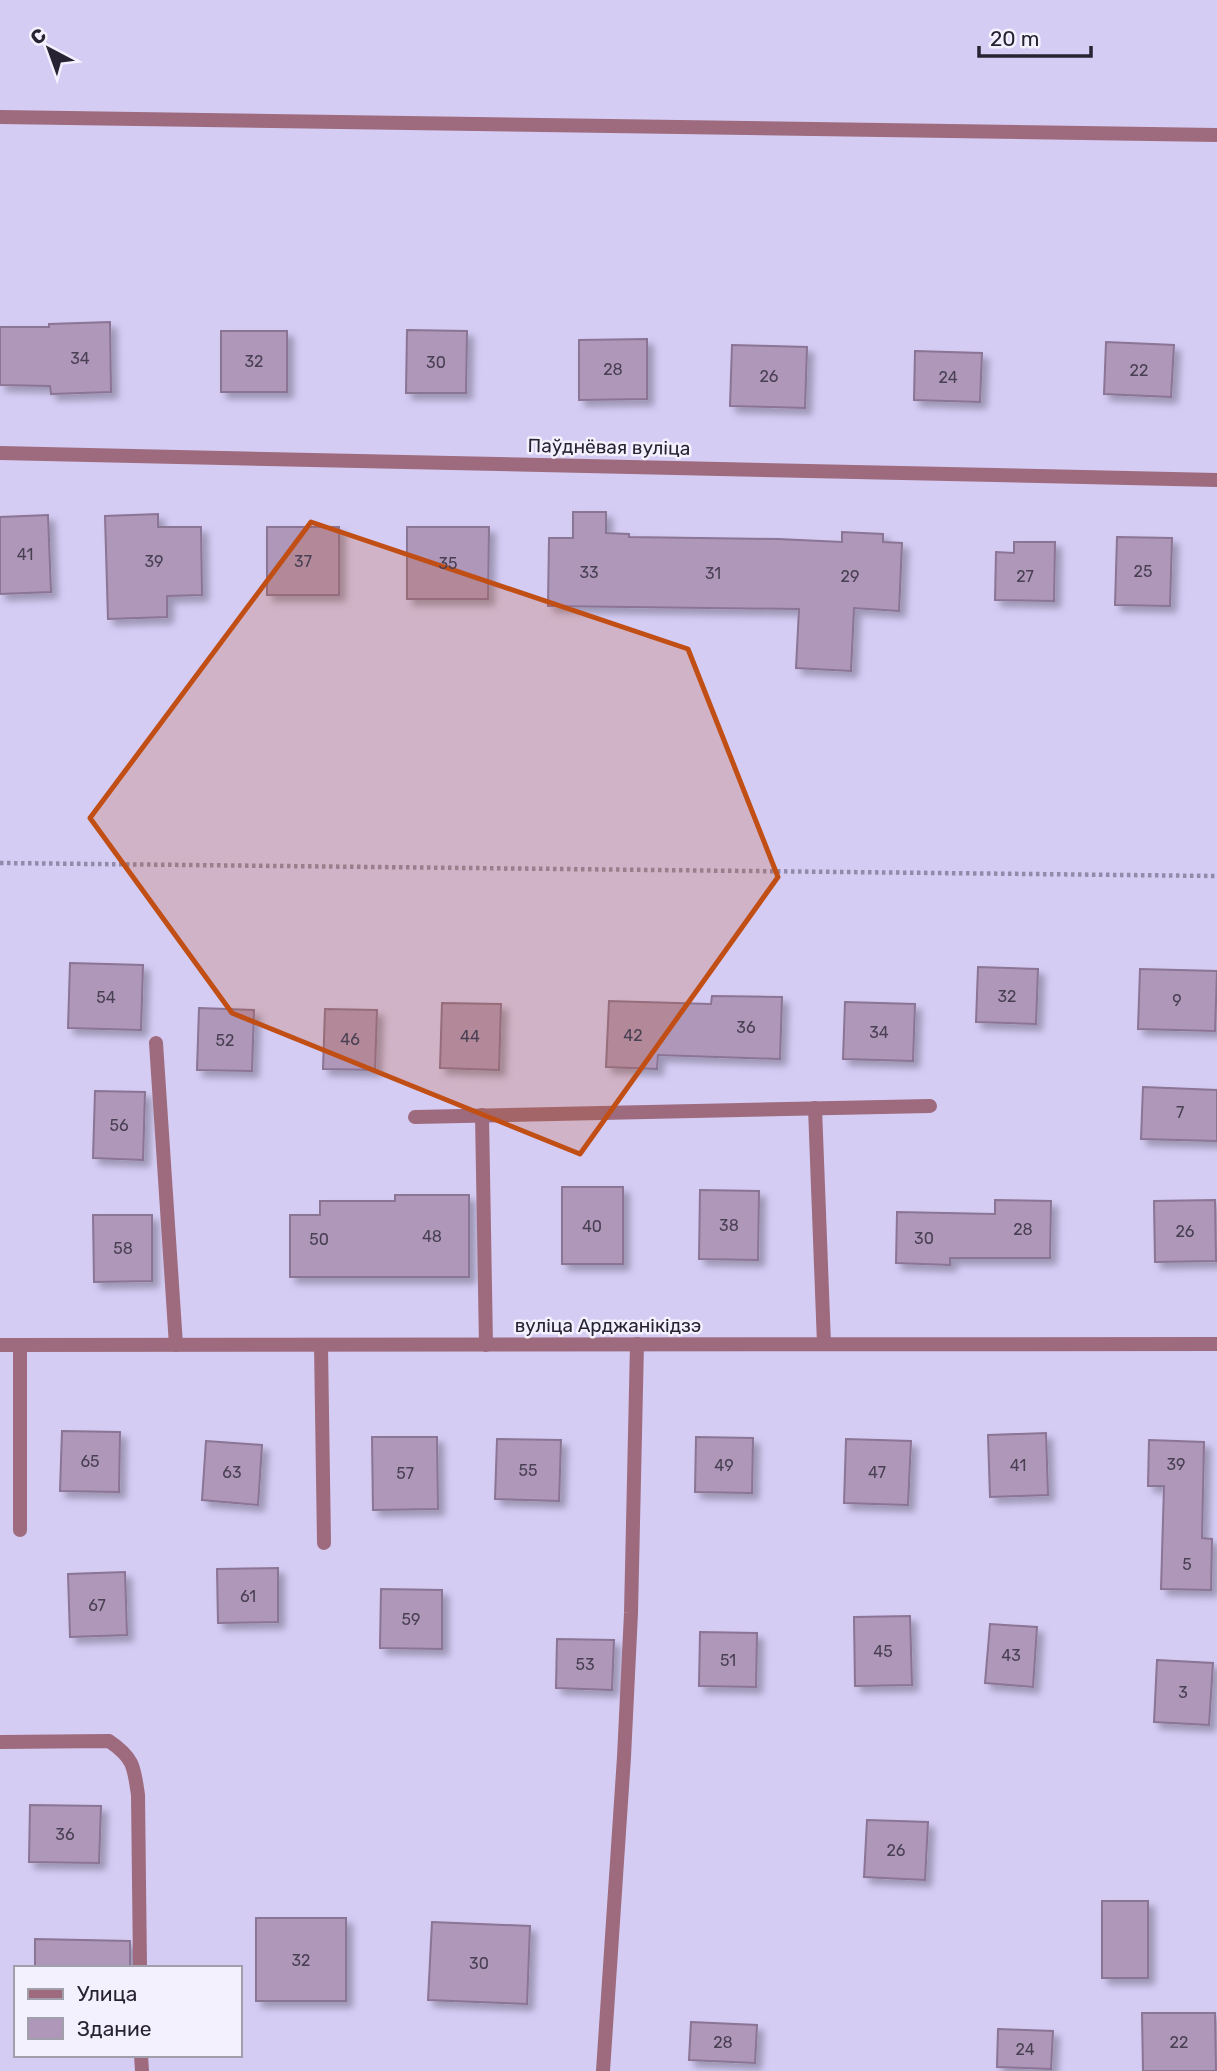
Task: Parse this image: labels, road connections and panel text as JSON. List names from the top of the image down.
{
  "streets": {
    "street": ["Паўднёвая вуліца", "вуліца Арджанікідзэ"]
  },
  "house_numbers": [
    "34",
    "32",
    "30",
    "28",
    "22",
    "26",
    "24",
    "41",
    "39",
    "37",
    "35",
    "25",
    "33",
    "31",
    "29",
    "27",
    "32",
    "54",
    "9",
    "36",
    "34",
    "42",
    "44",
    "46",
    "52",
    "7",
    "56",
    "38",
    "40",
    "28",
    "26",
    "48",
    "30",
    "50",
    "58",
    "65",
    "39",
    "49",
    "41",
    "55",
    "63",
    "47",
    "57",
    "5",
    "61",
    "67",
    "59",
    "45",
    "43",
    "51",
    "53",
    "3",
    "36",
    "26",
    "32",
    "30",
    "28",
    "22",
    "24"
  ],
  "legend": ["Улица", "Здание"],
  "scale_bar": "20 m",
  "north": "top left"
}
